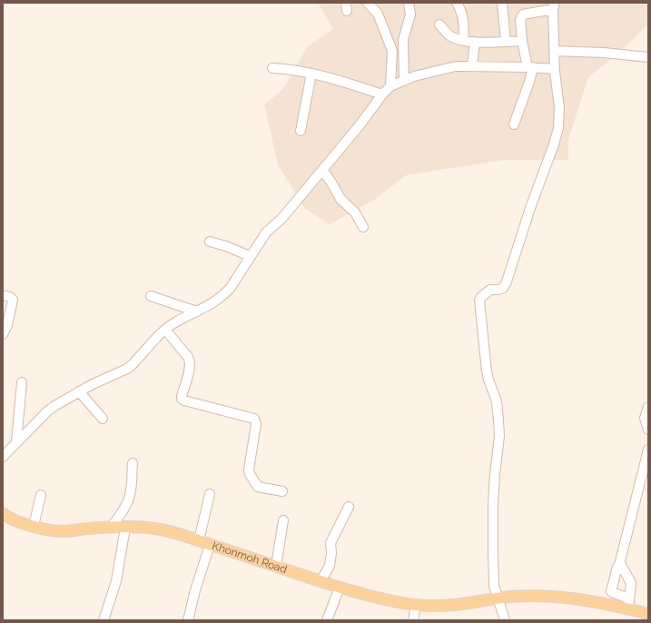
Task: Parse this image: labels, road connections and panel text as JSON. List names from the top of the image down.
{
  "streets": {
    "main road": ["Khonmoh Road"]
  }
}
